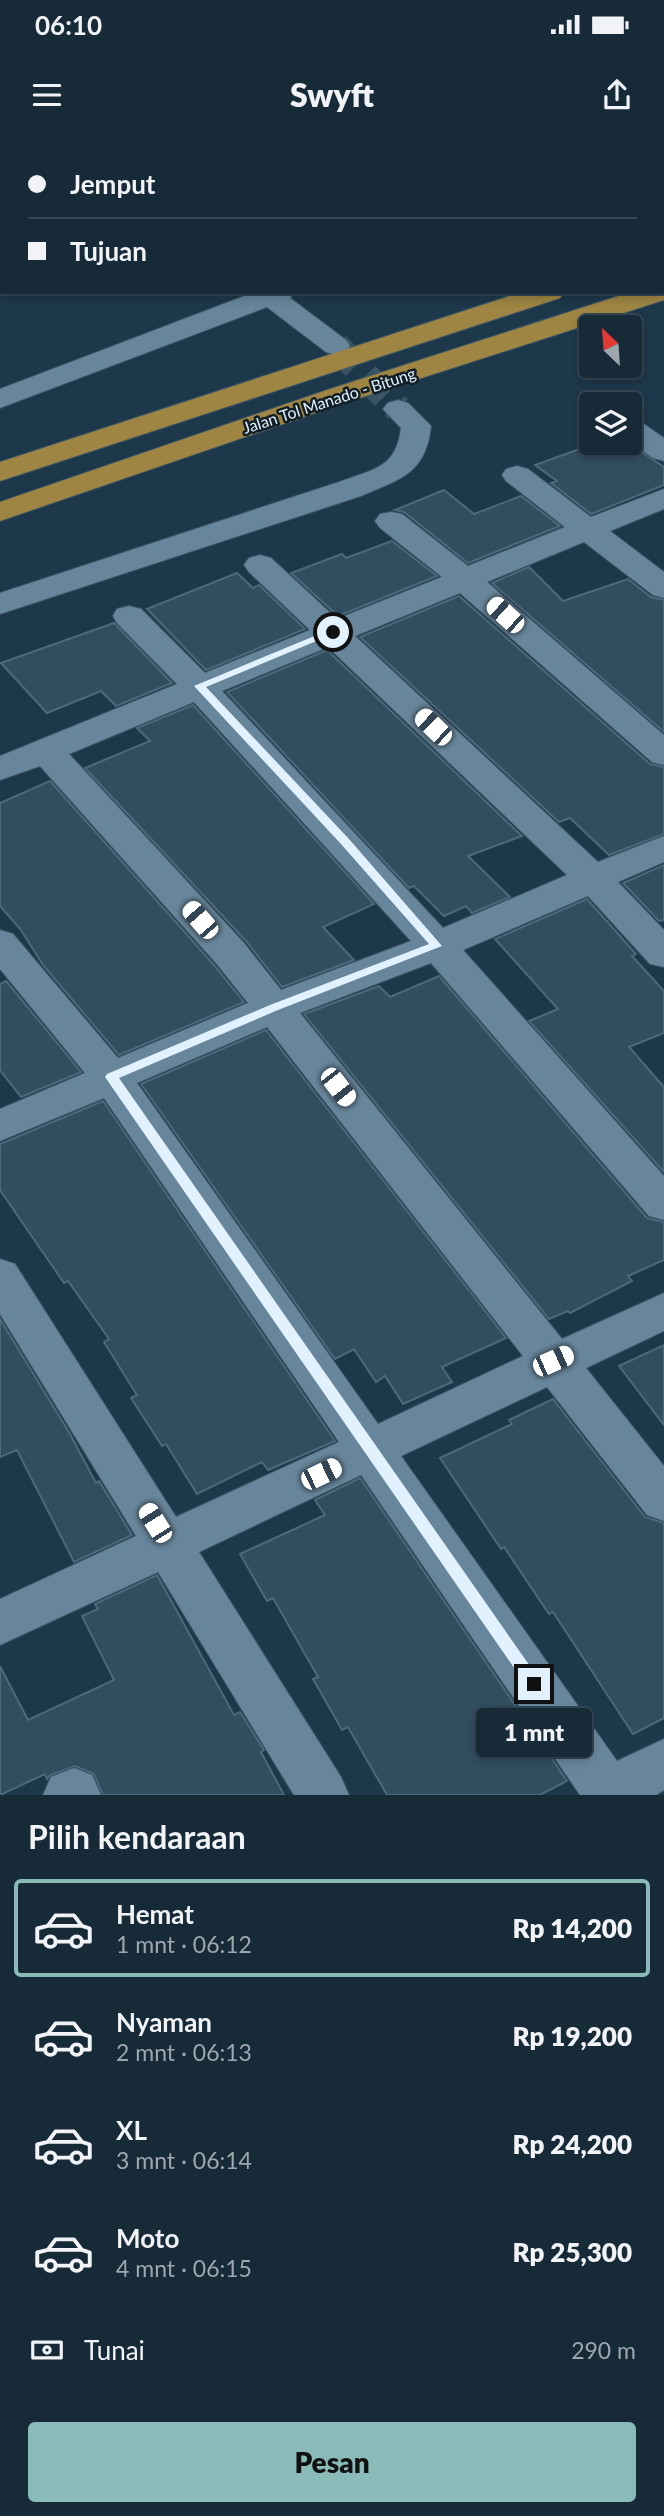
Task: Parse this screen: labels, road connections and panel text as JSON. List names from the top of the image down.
{
  "streets": {
    "highway": ["Jalan Tol Manado - Bitung"]
  },
  "north": "top left",
  "page": {
    "status": "06:10",
    "header": "Swyft",
    "banner": ["Jemput", "Tujuan"],
    "bubble": "1 mnt",
    "heading": "Pilih kendaraan",
    "list": [
      {
        "name": "Hemat",
        "note": "1 mnt · 06:12",
        "value": "Rp 14,200"
      },
      {
        "name": "Nyaman",
        "note": "2 mnt · 06:13",
        "value": "Rp 19,200"
      },
      {
        "name": "XL",
        "note": "3 mnt · 06:14",
        "value": "Rp 24,200"
      },
      {
        "name": "Moto",
        "note": "4 mnt · 06:15",
        "value": "Rp 25,300"
      }
    ],
    "pay": ["Tunai", "290 m"],
    "buttons": "Pesan"
  }
}
